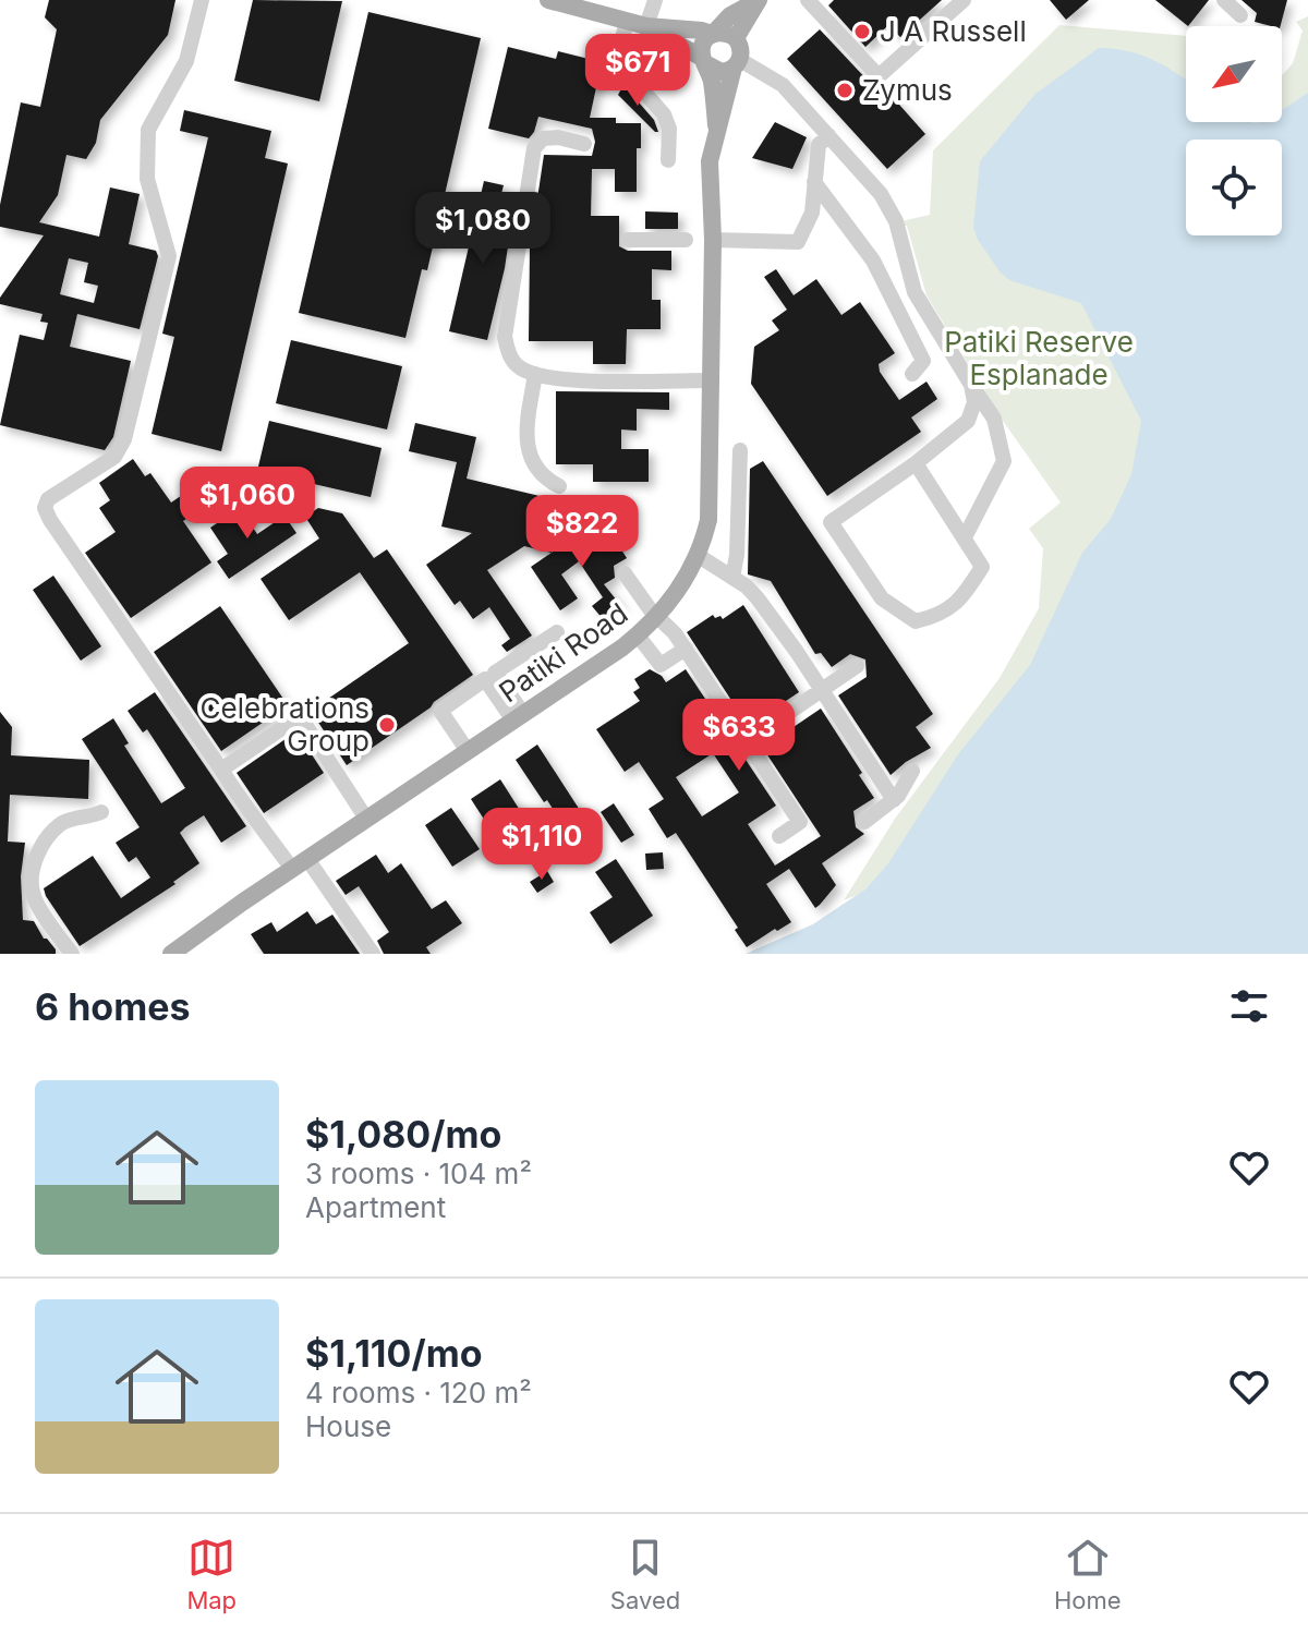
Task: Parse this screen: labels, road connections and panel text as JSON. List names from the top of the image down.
{
  "streets": {
    "main road": ["Patiki Road"]
  },
  "parks": ["Patiki Reserve Esplanade"],
  "places": ["J A Russell", "Zymus", "Celebrations Group"],
  "north": "bottom left",
  "page": {
    "price": [
      "$671",
      "$1,080",
      "$1,060",
      "$822",
      "$633",
      "$1,110"
    ],
    "heading": "6 homes",
    "list": [
      {
        "name": "$1,080/mo",
        "note": "3 rooms · 104 m² · Apartment"
      },
      {
        "name": "$1,110/mo",
        "note": "4 rooms · 120 m² · House"
      }
    ],
    "tabs": ["Map", "Saved", "Home"]
  }
}
